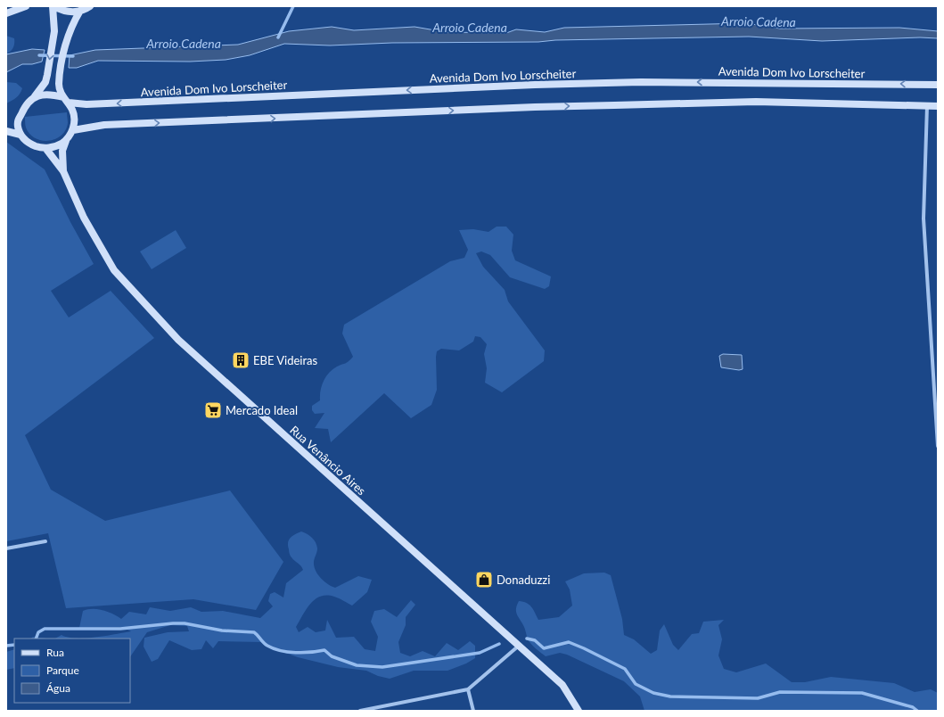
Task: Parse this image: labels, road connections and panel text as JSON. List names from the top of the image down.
{
  "streets": {
    "main road": ["Avenida Dom Ivo Lorscheiter", "Rua Venâncio Aires"]
  },
  "crossings": [
    ["Avenida Dom Ivo Lorscheiter", "Rua Venâncio Aires"]
  ],
  "water": ["Arroio Cadena"],
  "places": {
    "building": ["EBE Videiras"],
    "supermarket": ["Mercado Ideal"],
    "shop": ["Donaduzzi"]
  },
  "legend": ["Rua", "Parque", "Água"]
}
